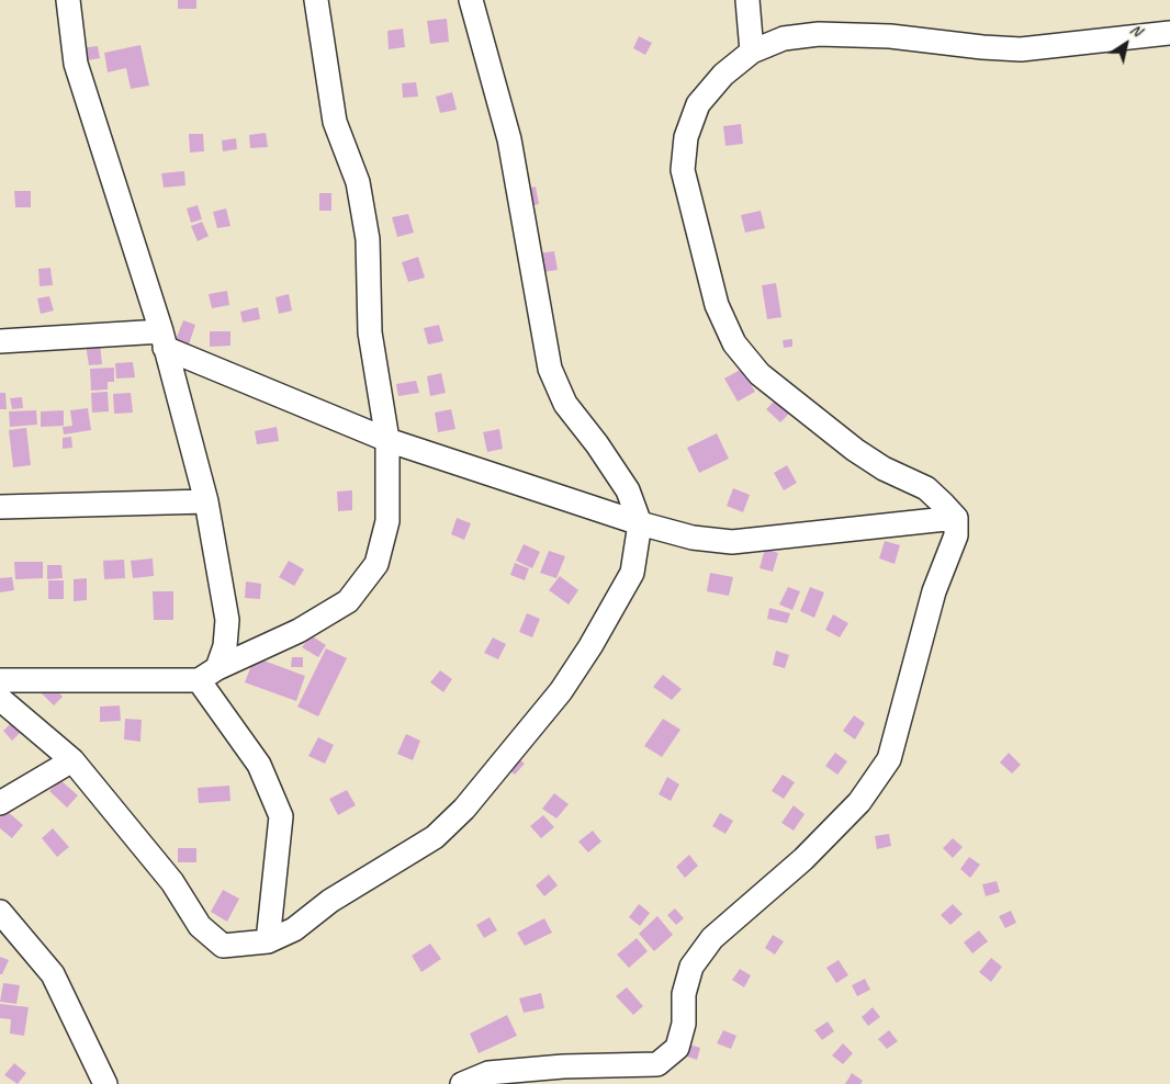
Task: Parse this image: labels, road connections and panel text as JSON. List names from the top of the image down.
{
  "north": "top right"
}
